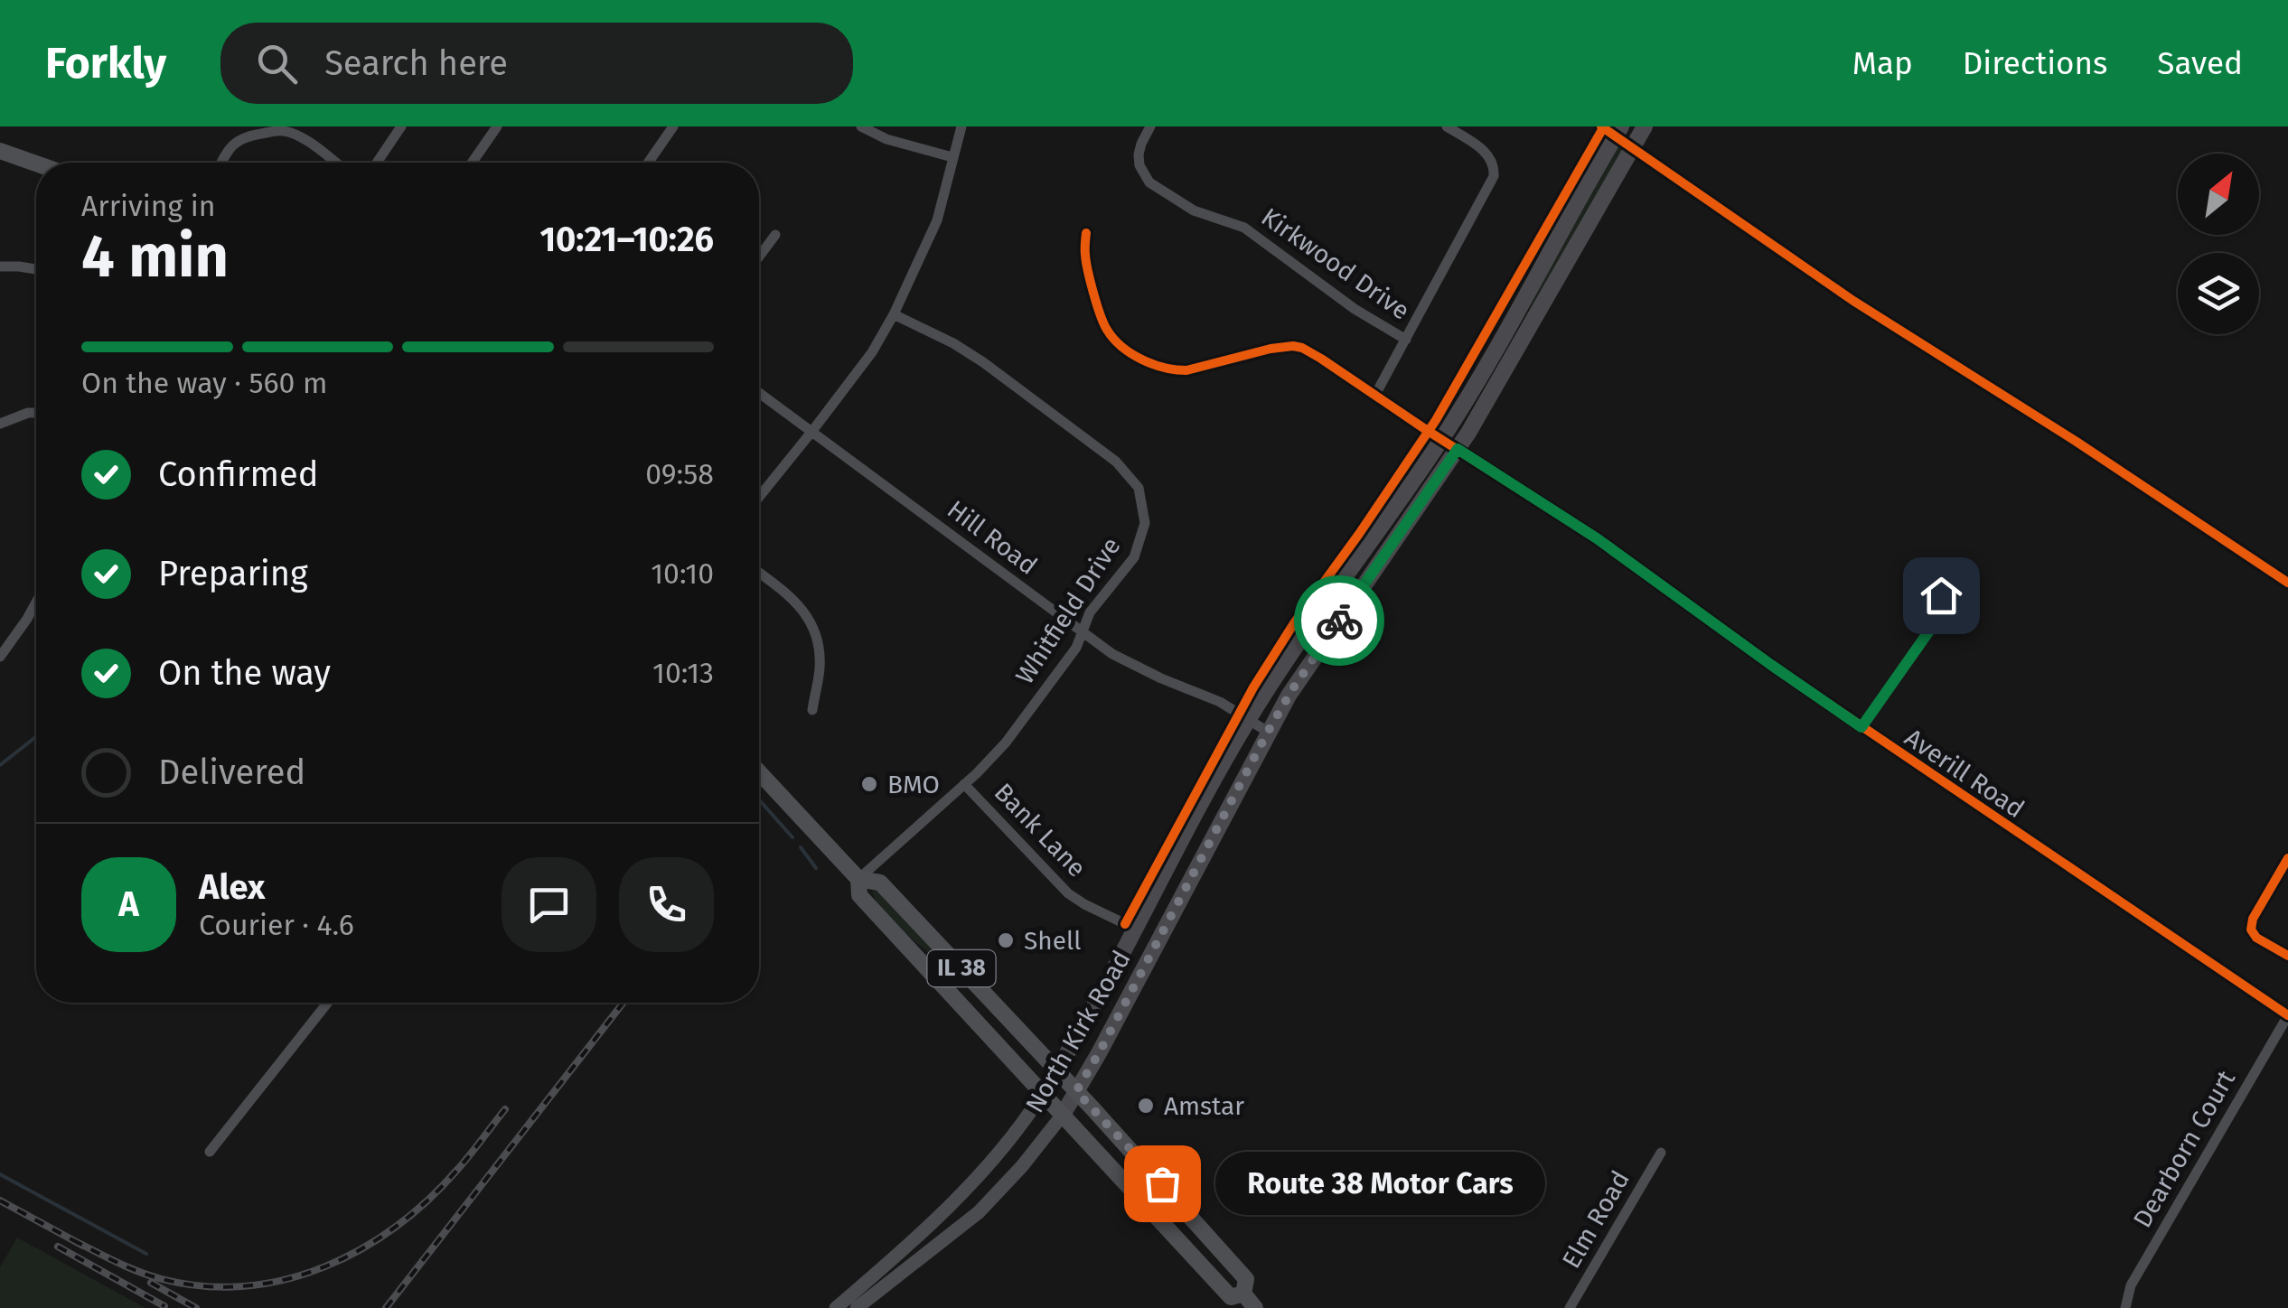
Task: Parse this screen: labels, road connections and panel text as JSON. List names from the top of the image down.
{
  "streets": {
    "main road": ["IL 38", "North Kirk Road"],
    "street": [
      "Kirkwood Drive",
      "Hill Road",
      "Whitfield Drive",
      "Averill Road",
      "Bank Lane",
      "Dearborn Court",
      "Elm Road"
    ]
  },
  "crossings": [
    ["Kirkwood Drive", "Averill Road"],
    ["Hill Road", "Whitfield Drive"],
    ["Hill Road", "North Kirk Road"],
    ["Whitfield Drive", "Bank Lane"],
    ["Whitfield Drive", "IL 38"],
    ["Averill Road", "North Kirk Road"],
    ["Averill Road", "Dearborn Court"],
    ["Bank Lane", "North Kirk Road"],
    ["IL 38", "North Kirk Road"]
  ],
  "places": [
    "BMO",
    "Shell",
    "Amstar",
    "Route 38 Motor Cars"
  ],
  "north": "top right",
  "page": {
    "header": "Forkly",
    "search": "Search here",
    "nav": ["Map", "Directions", "Saved"],
    "heading": ["4 min", "Arriving in", "10:21–10:26"],
    "panel": ["Alex", "Courier · 4.6"],
    "bar": "On the way · 560 m",
    "list": [
      ["Confirmed", "09:58"],
      ["Preparing", "10:10"],
      ["On the way", "10:13"],
      "Delivered"
    ],
    "round": "A",
    "bubble": "Route 38 Motor Cars"
  }
}
